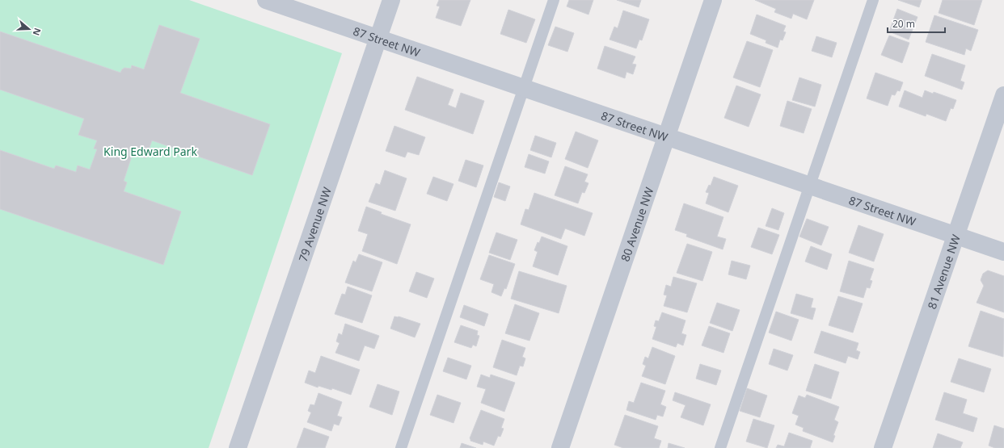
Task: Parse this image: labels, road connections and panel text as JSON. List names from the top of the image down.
{
  "streets": {
    "street": [
      "87 Street NW",
      "79 Avenue NW",
      "80 Avenue NW",
      "81 Avenue NW"
    ]
  },
  "crossings": [
    ["87 Street NW", "79 Avenue NW"],
    ["87 Street NW", "80 Avenue NW"],
    ["87 Street NW", "81 Avenue NW"]
  ],
  "parks": ["King Edward Park"],
  "scale_bar": "20 m",
  "north": "right"
}
